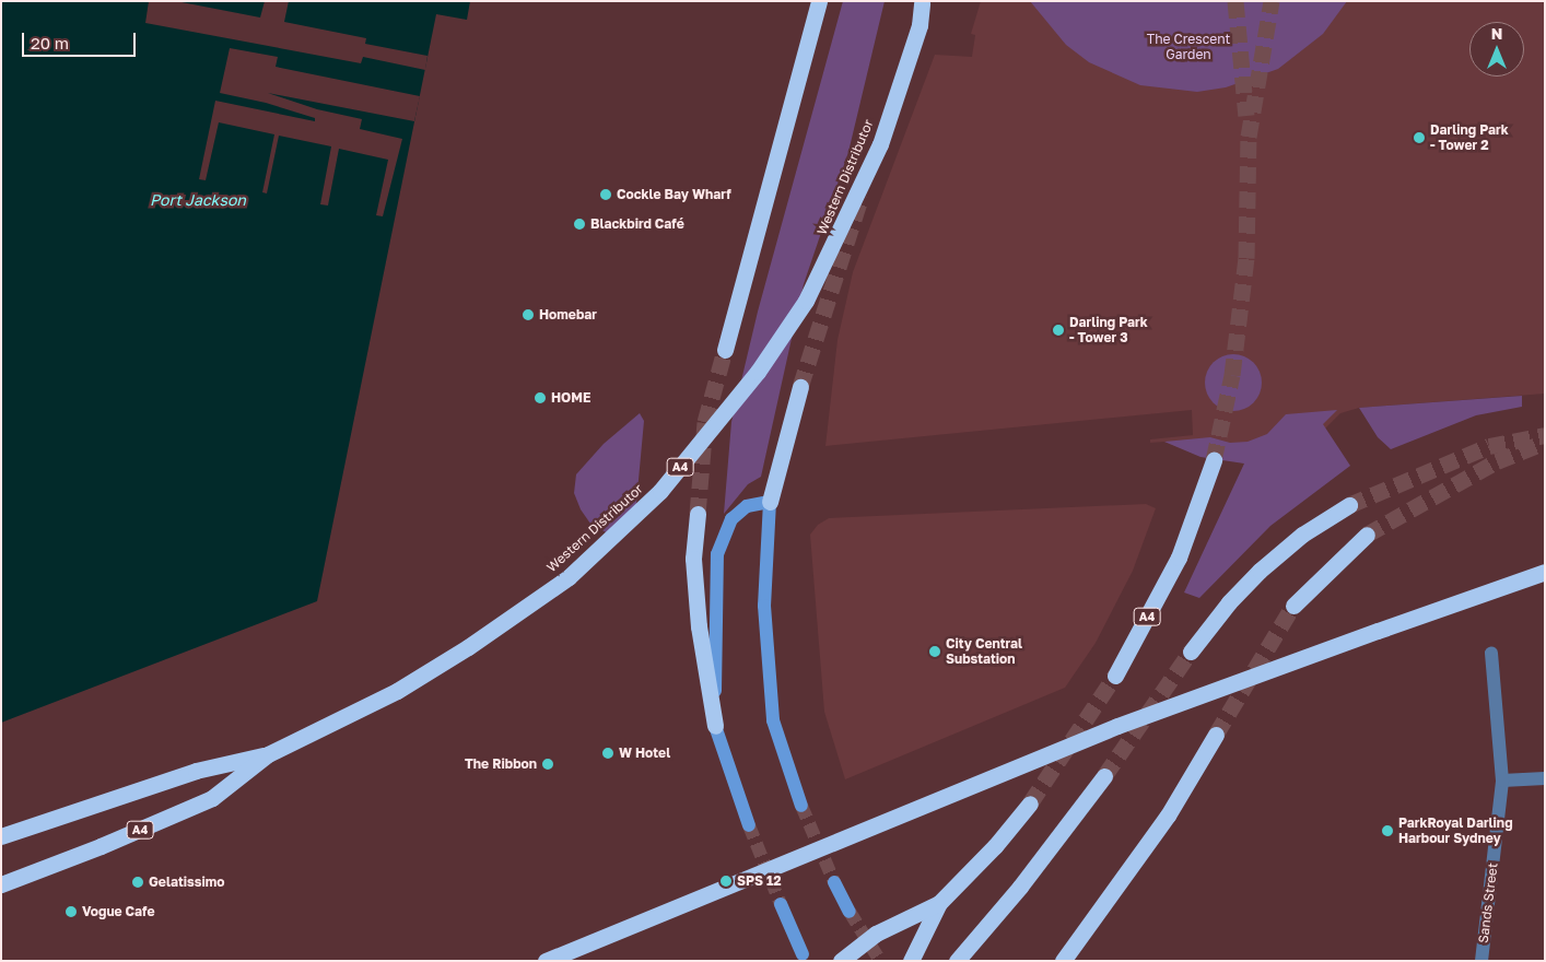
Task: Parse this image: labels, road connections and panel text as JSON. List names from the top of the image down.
{
  "streets": {
    "highway": ["Western Distributor", "A4"],
    "street": ["Sands Street"]
  },
  "water": ["Port Jackson"],
  "parks": ["The Crescent Garden"],
  "places": [
    "Darling Park - Tower 2",
    "Cockle Bay Wharf",
    "Blackbird Café",
    "Homebar",
    "Darling Park - Tower 3",
    "HOME",
    "City Central Substation",
    "W Hotel",
    "The Ribbon",
    "ParkRoyal Darling Harbour Sydney",
    "SPS 12",
    "Gelatissimo",
    "Vogue Cafe"
  ],
  "scale_bar": "20 m",
  "north": "top"
}
